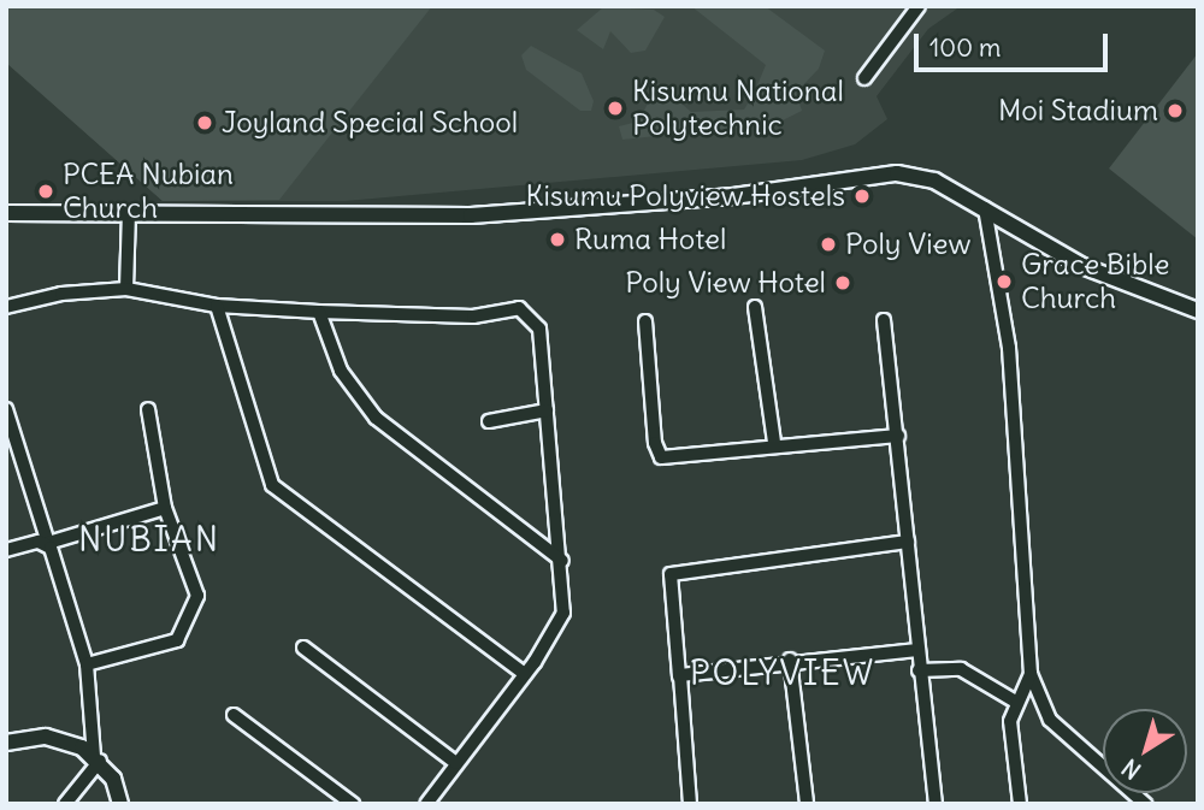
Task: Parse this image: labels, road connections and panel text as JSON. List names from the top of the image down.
{
  "districts": ["NUBIAN", "POLYVIEW"],
  "places": [
    "Kisumu National Polytechnic",
    "Moi Stadium",
    "Joyland Special School",
    "PCEA Nubian Church",
    "Kisumu Polyview Hostels",
    "Ruma Hotel",
    "Poly View",
    "Grace Bible Church",
    "Poly View Hotel"
  ],
  "scale_bar": "100 m",
  "north": "bottom left"
}
